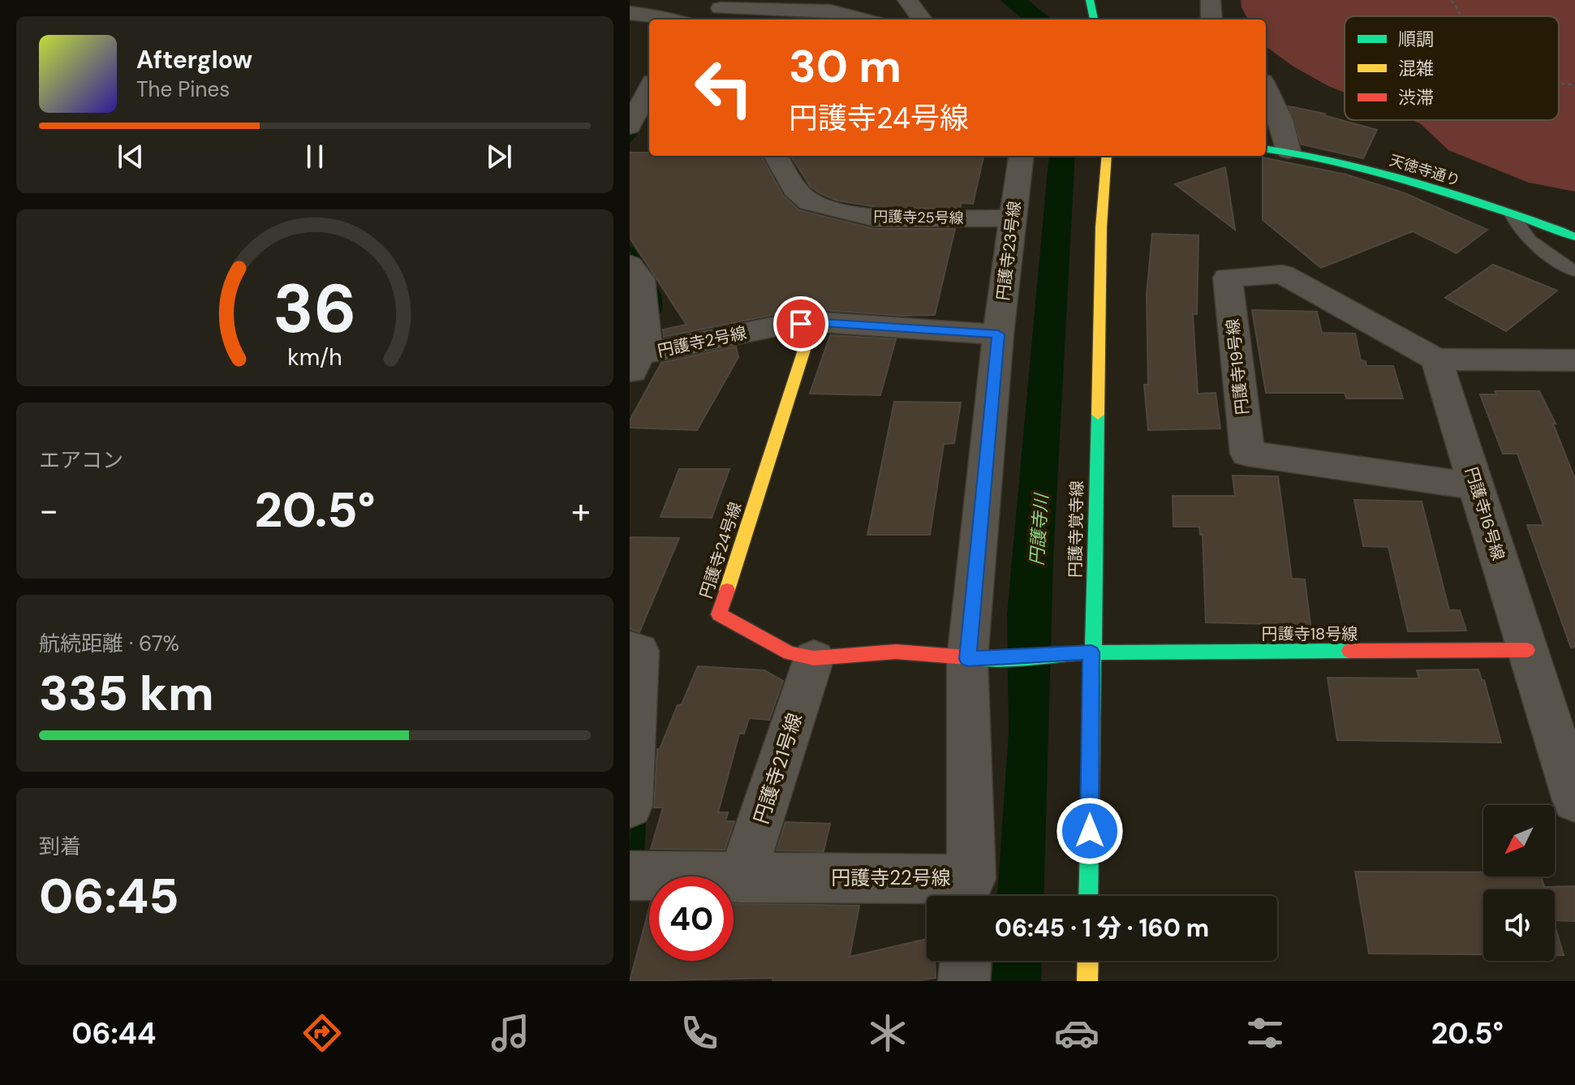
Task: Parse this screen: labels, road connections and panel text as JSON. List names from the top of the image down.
{
  "streets": {
    "street": [
      "天徳寺通り",
      "円護寺25号線",
      "円護寺23号線",
      "円護寺2号線",
      "円護寺19号線",
      "円護寺16号線",
      "円護寺覚寺線",
      "円護寺24号線",
      "円護寺18号線",
      "円護寺21号線",
      "円護寺22号線"
    ]
  },
  "crossings": [
    ["円護寺25号線", "円護寺23号線"],
    ["円護寺23号線", "円護寺2号線"],
    ["円護寺23号線", "円護寺24号線"],
    ["円護寺23号線", "円護寺22号線"],
    ["円護寺2号線", "円護寺24号線"],
    ["円護寺19号線", "円護寺16号線"],
    ["円護寺16号線", "円護寺18号線"],
    ["円護寺覚寺線", "円護寺24号線"],
    ["円護寺覚寺線", "円護寺18号線"],
    ["円護寺24号線", "円護寺18号線"],
    ["円護寺24号線", "円護寺21号線"],
    ["円護寺24号線", "円護寺22号線"],
    ["円護寺21号線", "円護寺22号線"]
  ],
  "water": ["円護寺川"],
  "legend": ["順調", "混雑", "渋滞"],
  "north": "bottom left",
  "page": {
    "turn": ["30 m", "円護寺24号線"],
    "song": ["Afterglow", "The Pines"],
    "tile": [
      "エアコン",
      ["航続距離 · 67%", "335 km"],
      ["到着", "06:45"]
    ],
    "heat": ["−", "20.5°", "+"],
    "limit": "40",
    "trip": "06:45 · 1 分 · 160 m",
    "tabs": ["06:44", "20.5°"],
    "gauge": ["36", "km/h"]
  }
}
